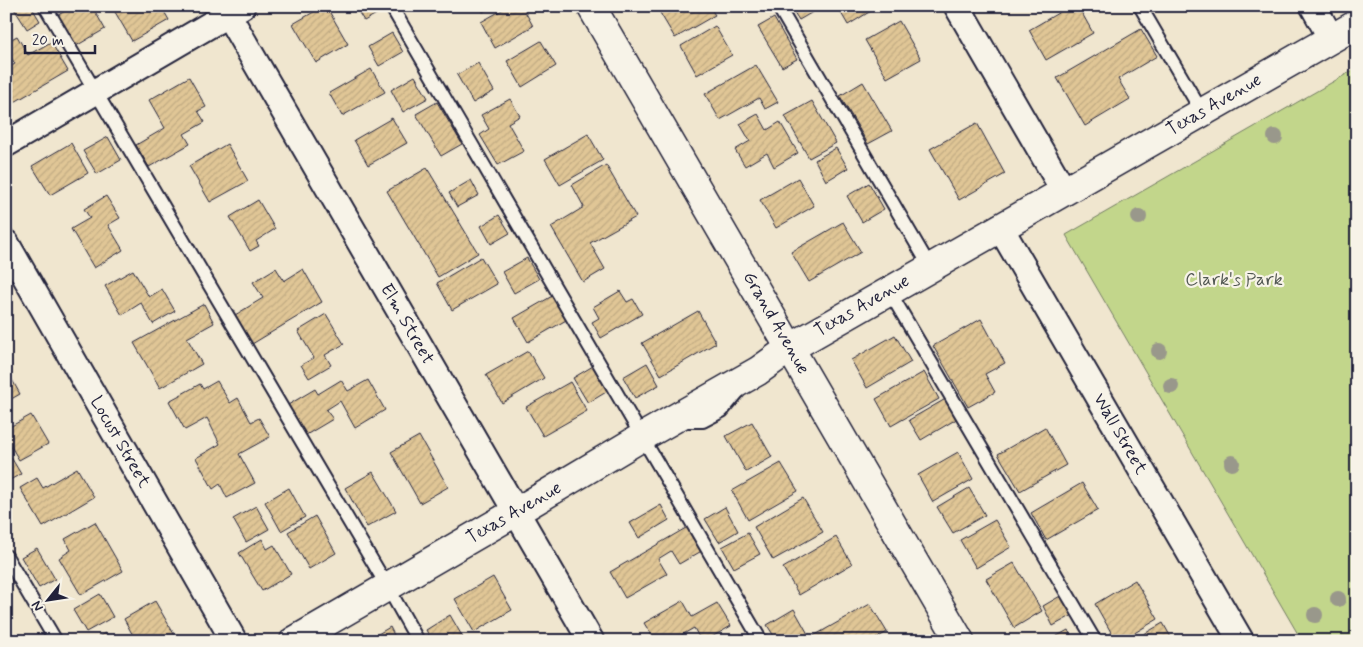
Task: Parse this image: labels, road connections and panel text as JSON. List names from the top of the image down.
{
  "streets": {
    "street": [
      "Texas Avenue",
      "Grand Avenue",
      "Elm Street",
      "Wall Street",
      "Locust Street"
    ]
  },
  "crossings": [
    ["Texas Avenue", "Grand Avenue"],
    ["Texas Avenue", "Elm Street"],
    ["Texas Avenue", "Wall Street"]
  ],
  "parks": ["Clark's Park"],
  "scale_bar": "20 m",
  "north": "bottom left"
}
